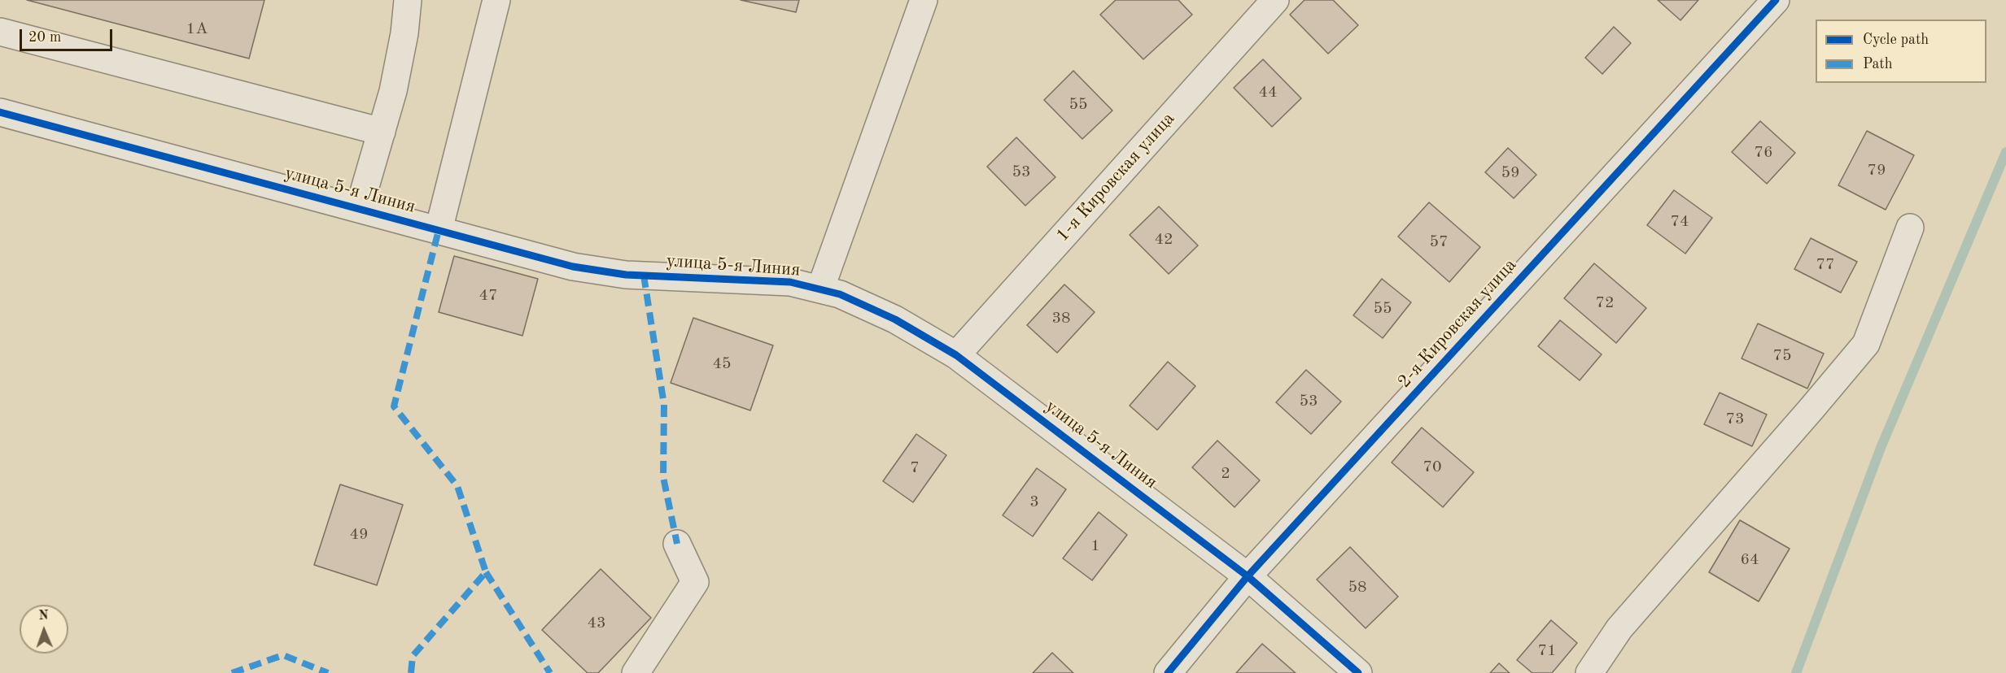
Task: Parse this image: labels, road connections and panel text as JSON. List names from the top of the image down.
{
  "streets": {
    "street": ["1-я Кировская улица", "улица 5-я Линия", "2-я Кировская улица"]
  },
  "crossings": [
    ["1-я Кировская улица", "улица 5-я Линия"],
    ["улица 5-я Линия", "2-я Кировская улица"]
  ],
  "house_numbers": [
    "1А",
    "44",
    "55",
    "76",
    "79",
    "53",
    "59",
    "74",
    "42",
    "57",
    "77",
    "47",
    "72",
    "55",
    "38",
    "75",
    "45",
    "53",
    "73",
    "70",
    "7",
    "2",
    "3",
    "49",
    "1",
    "64",
    "58",
    "43",
    "71"
  ],
  "legend": ["Cycle path", "Path"],
  "scale_bar": "20 m",
  "north": "top"
}
